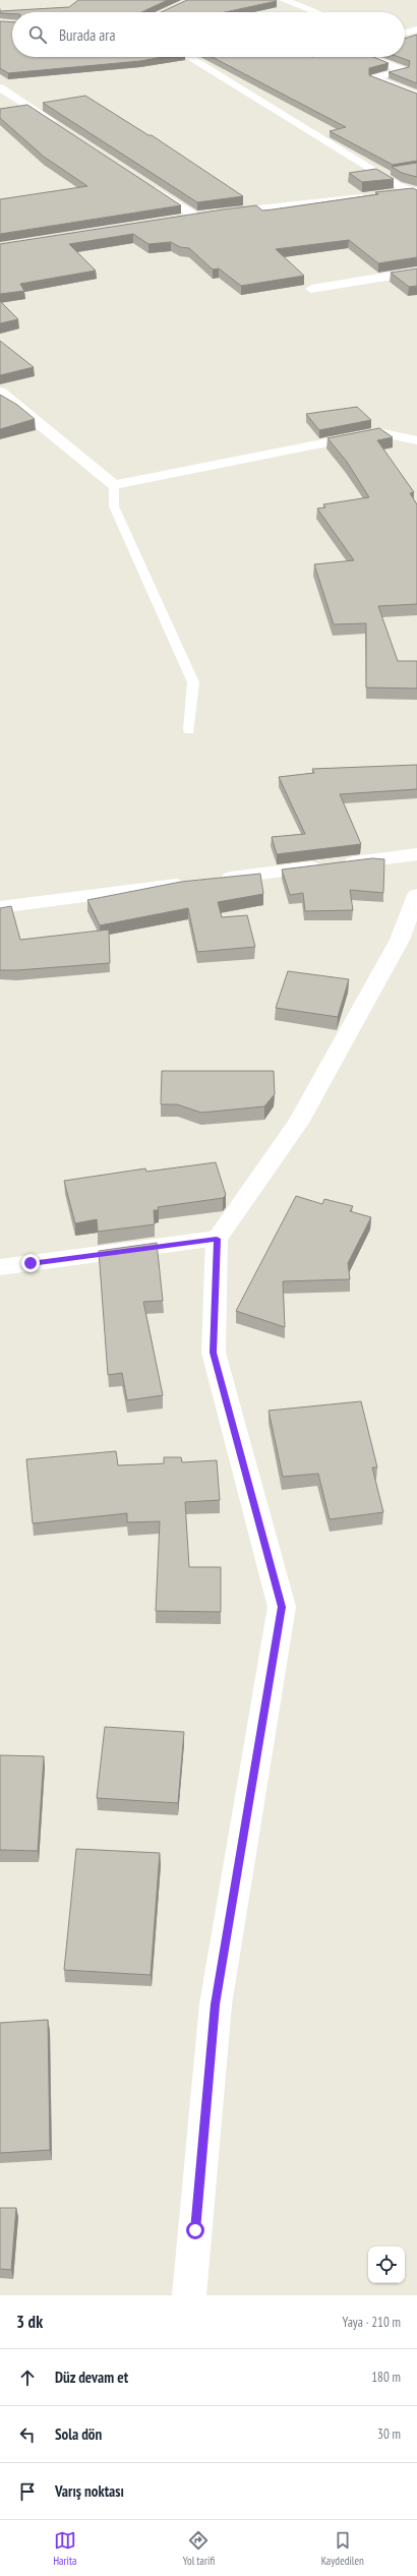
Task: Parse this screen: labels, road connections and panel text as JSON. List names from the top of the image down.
{
  "page": {
    "search": "Burada ara",
    "heading": ["3 dk", "Yaya · 210 m"],
    "list": [
      ["Düz devam et", "180 m"],
      ["Sola dön", "30 m"],
      "Varış noktası"
    ],
    "nav": ["Harita", "Yol tarifi", "Kaydedilen"]
  }
}
